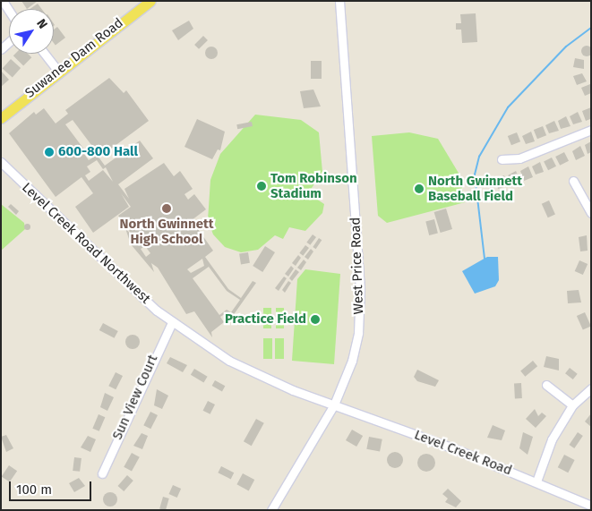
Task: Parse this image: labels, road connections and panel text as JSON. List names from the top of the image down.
{
  "streets": {
    "main road": ["Suwanee Dam Road"],
    "street": [
      "Level Creek Road Northwest",
      "West Price Road",
      "Sun View Court",
      "Level Creek Road"
    ]
  },
  "crossings": [
    ["Level Creek Road Northwest", "West Price Road"],
    ["Level Creek Road Northwest", "Sun View Court"],
    ["Level Creek Road Northwest", "Level Creek Road"],
    ["West Price Road", "Level Creek Road"]
  ],
  "places": [
    "600-800 Hall",
    "Tom Robinson Stadium",
    "North Gwinnett Baseball Field",
    "North Gwinnett High School",
    "Practice Field"
  ],
  "scale_bar": "100 m",
  "north": "top right"
}
